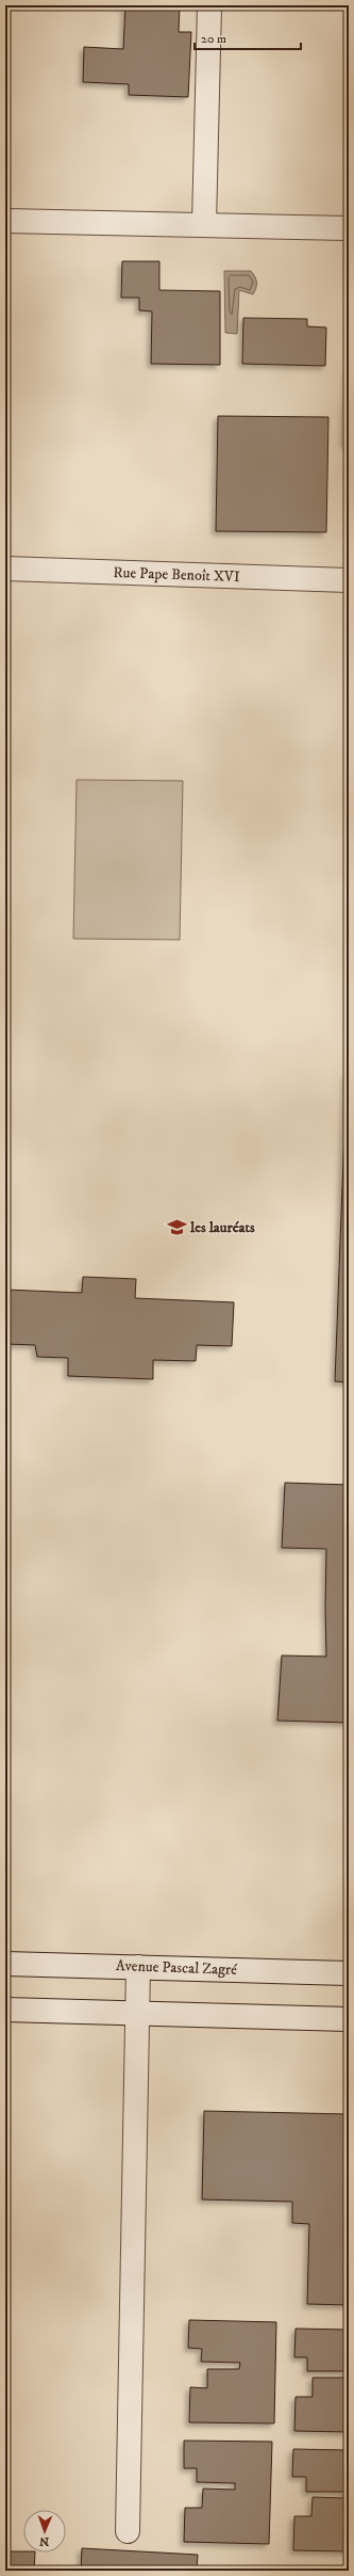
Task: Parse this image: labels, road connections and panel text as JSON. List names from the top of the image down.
{
  "streets": {
    "street": ["Rue Pape Benoît XVI", "Avenue Pascal Zagré"]
  },
  "places": {
    "school or university": ["les lauréats"]
  },
  "scale_bar": "20 m",
  "north": "bottom"
}
